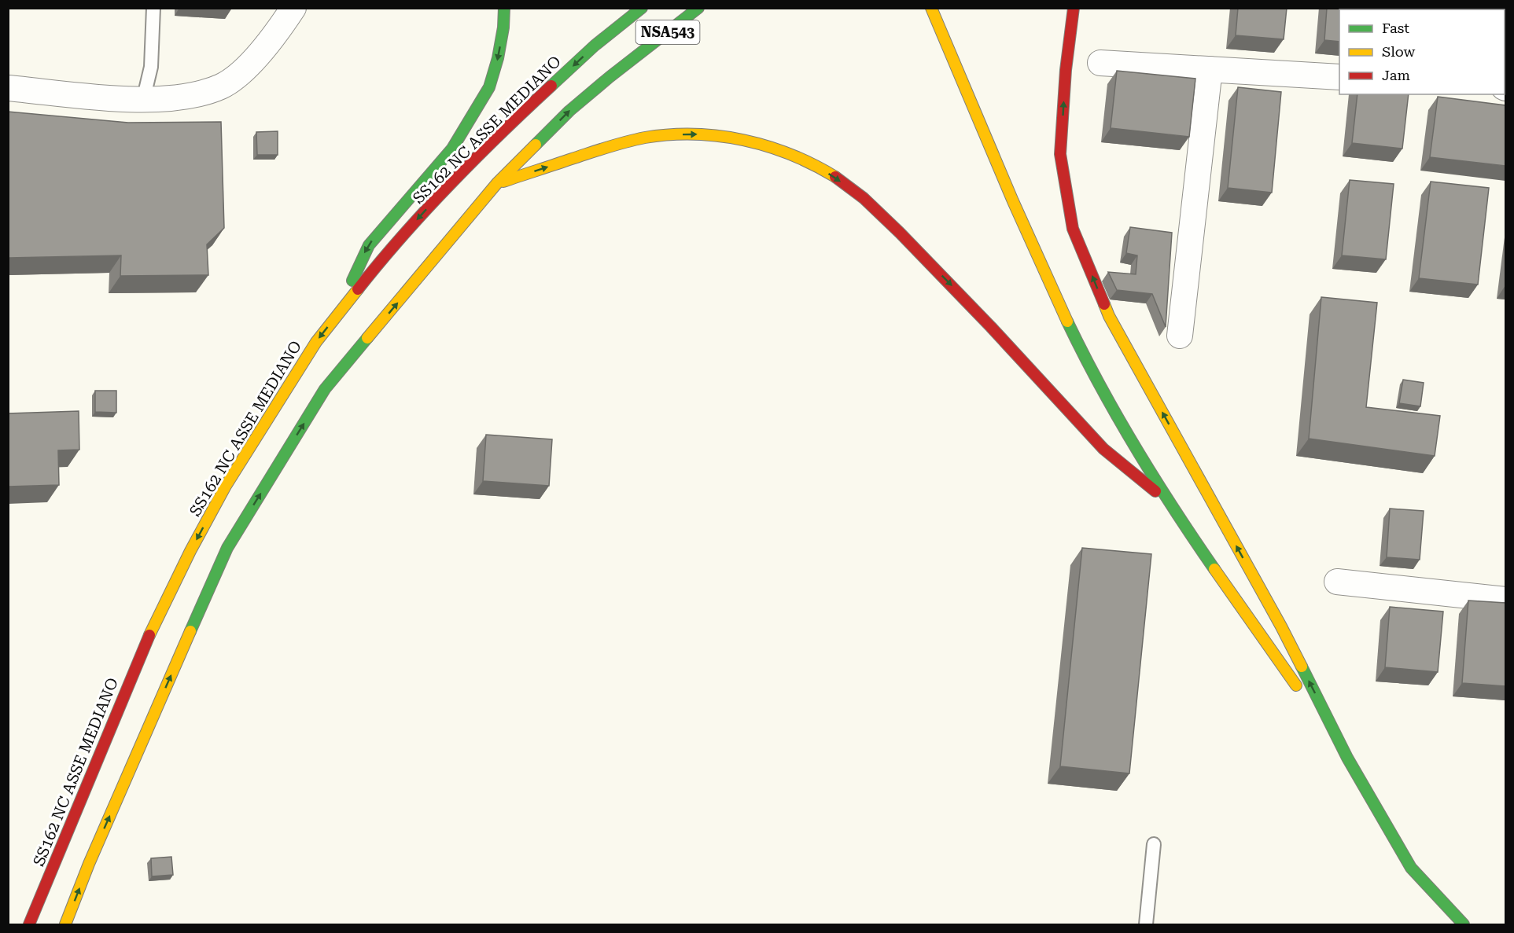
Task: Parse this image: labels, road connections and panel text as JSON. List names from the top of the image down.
{
  "streets": {
    "highway": ["NSA543", "SS162 NC ASSE MEDIANO"]
  },
  "legend": ["Fast", "Slow", "Jam"]
}
